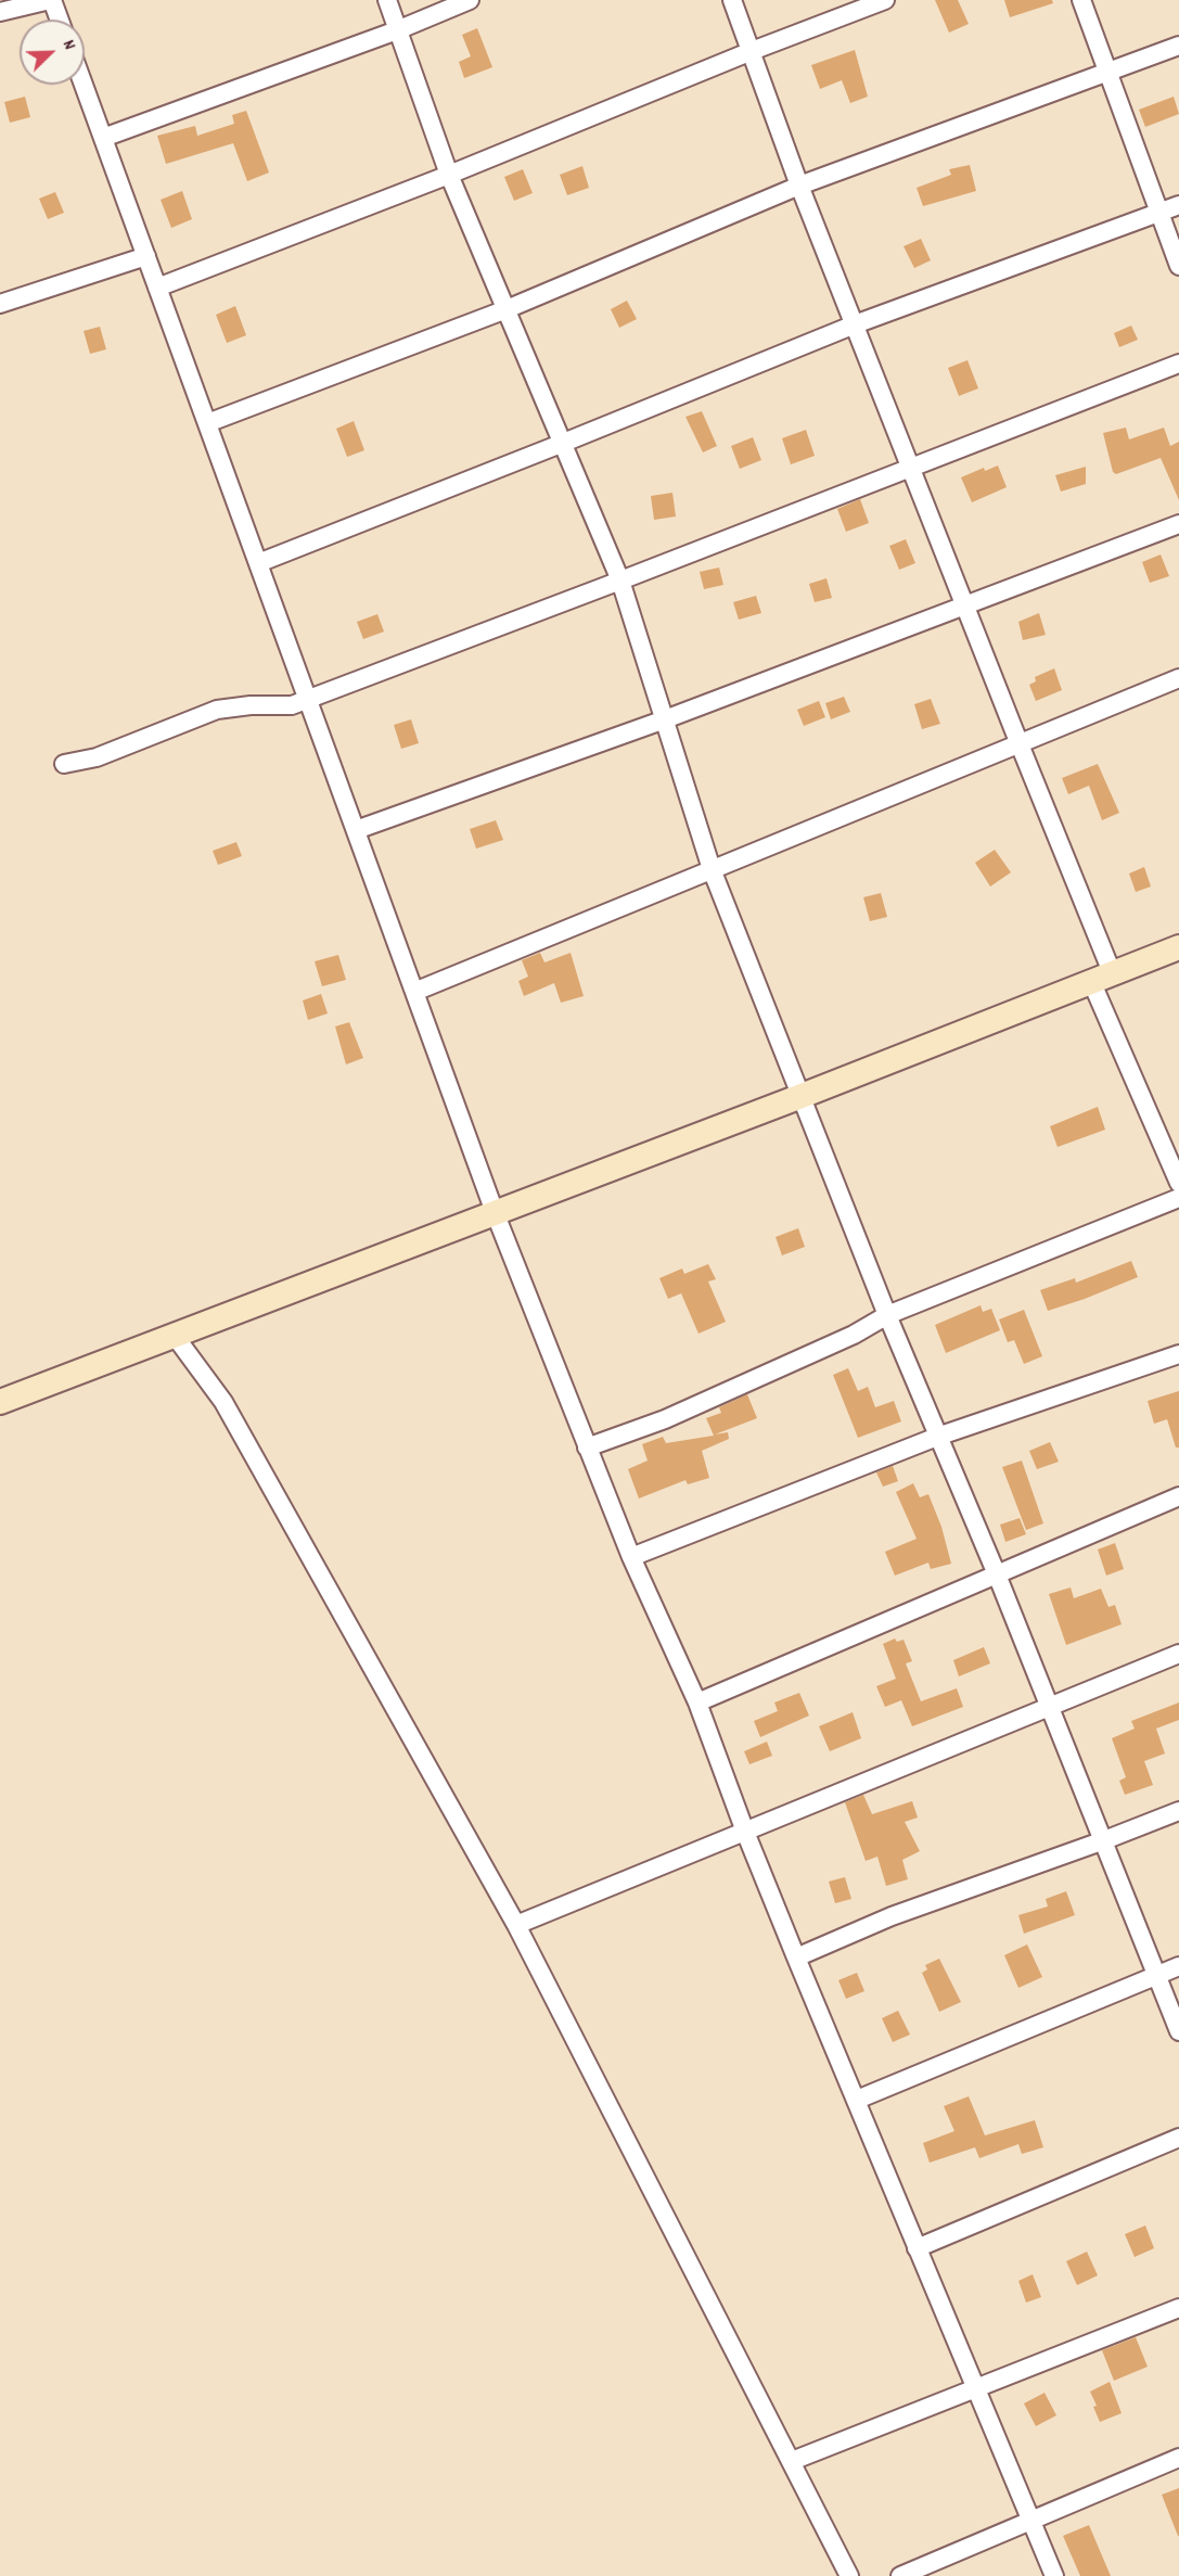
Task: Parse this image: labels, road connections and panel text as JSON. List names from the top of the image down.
{
  "north": "top right"
}
